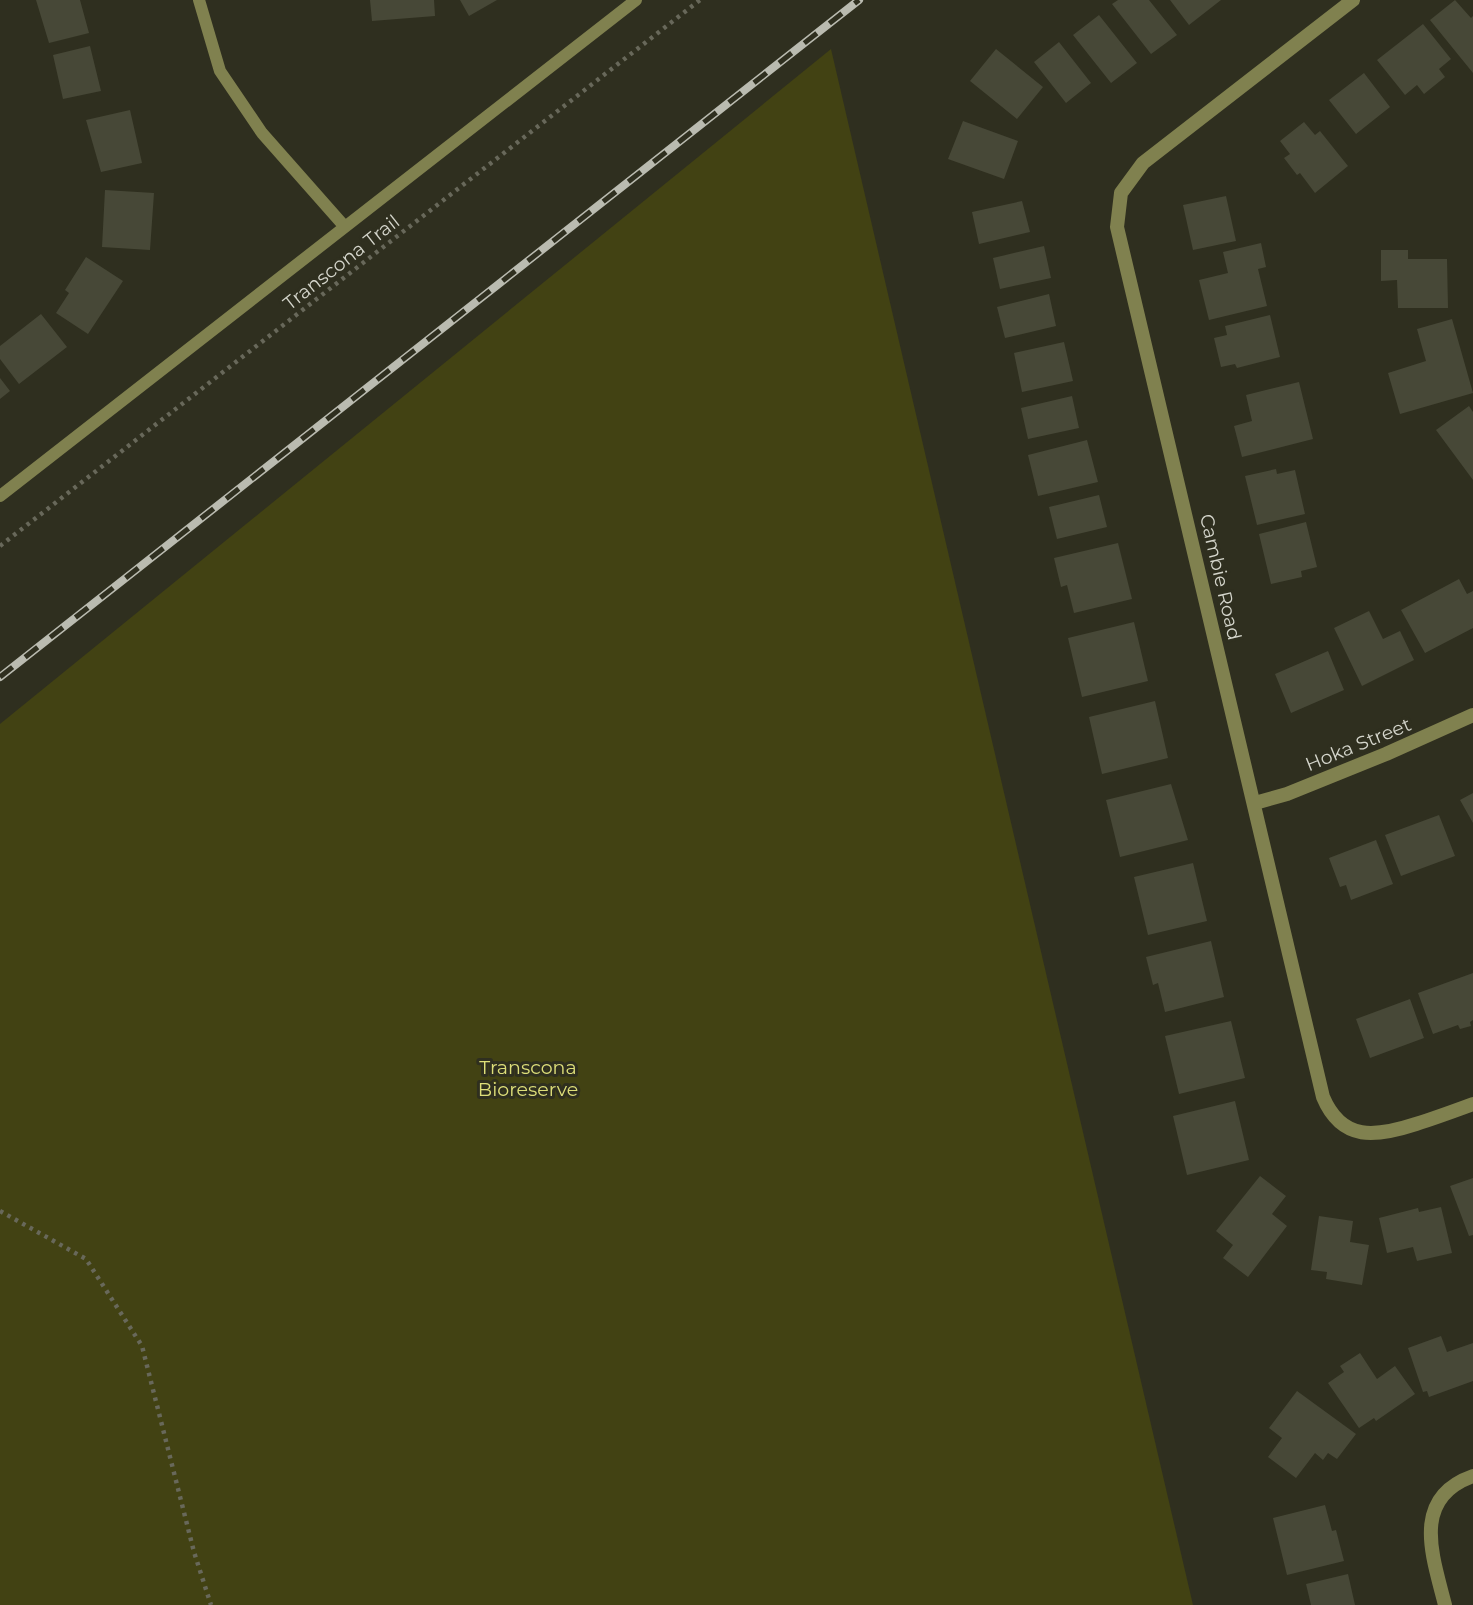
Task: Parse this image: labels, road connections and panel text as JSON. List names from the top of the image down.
{
  "streets": {
    "street": ["Cambie Road", "Hoka Street"],
    "path": ["Transcona Trail"]
  },
  "crossings": [
    ["Cambie Road", "Hoka Street"]
  ],
  "parks": ["Transcona Bioreserve"]
}
